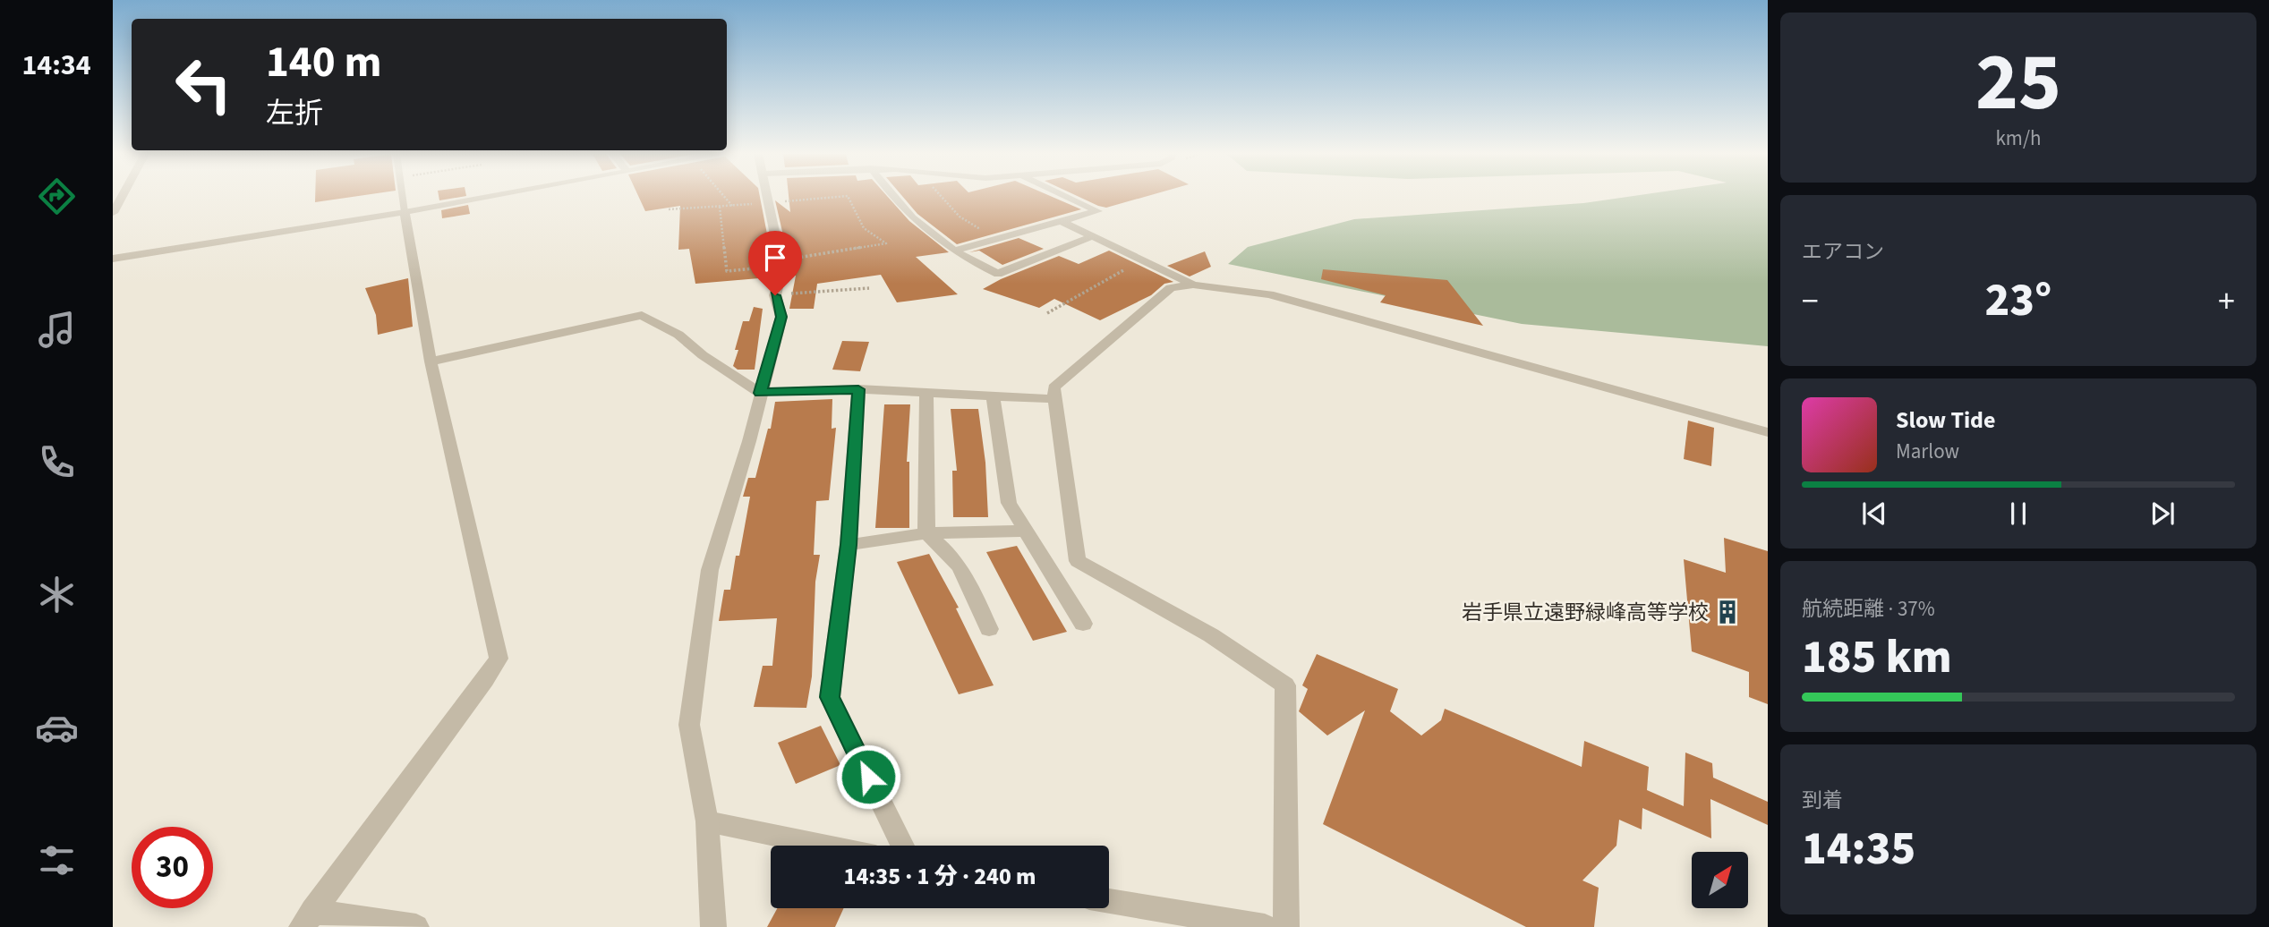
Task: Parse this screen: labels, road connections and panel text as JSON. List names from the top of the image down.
{
  "places": {
    "building": ["岩手県立遠野緑峰高等学校"]
  },
  "north": "top right",
  "page": {
    "tabs": "14:34",
    "tile": [
      ["25", "km/h"],
      "エアコン",
      ["航続距離 · 37%", "185 km"],
      ["到着", "14:35"]
    ],
    "turn": ["140 m", "左折"],
    "heat": ["−", "23°", "+"],
    "song": ["Slow Tide", "Marlow"],
    "limit": "30",
    "trip": "14:35 · 1 分 · 240 m"
  }
}
